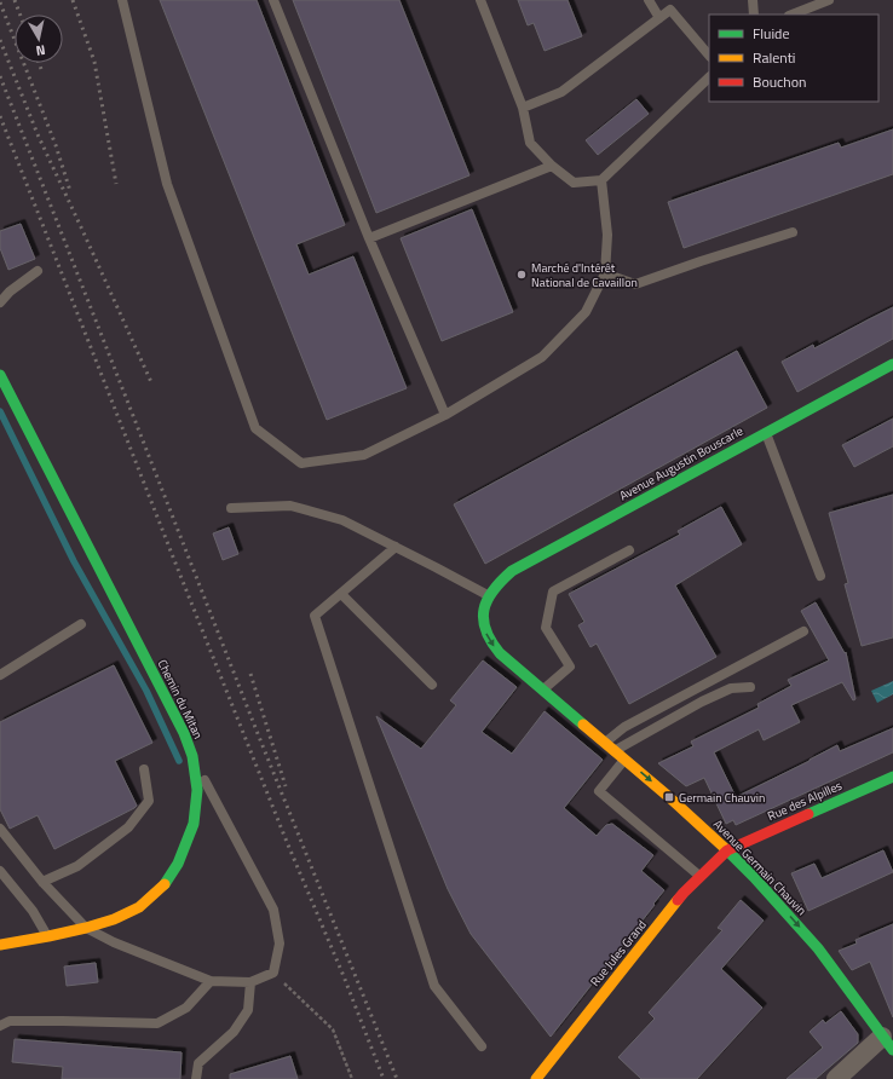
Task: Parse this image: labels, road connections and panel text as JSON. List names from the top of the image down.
{
  "streets": {
    "street": [
      "Avenue Augustin Bouscarle",
      "Chemin du Mitan",
      "Rue des Alpilles",
      "Avenue Germain Chauvin",
      "Rue Jules Grand"
    ]
  },
  "crossings": [
    ["Avenue Augustin Bouscarle", "Avenue Germain Chauvin"],
    ["Rue des Alpilles", "Avenue Germain Chauvin"],
    ["Rue des Alpilles", "Rue Jules Grand"],
    ["Avenue Germain Chauvin", "Rue Jules Grand"]
  ],
  "one_way": ["Avenue Germain Chauvin"],
  "places": {
    "other": ["Marché d'Intérêt National de Cavaillon"],
    "transit": ["Germain Chauvin"]
  },
  "legend": ["Fluide", "Ralenti", "Bouchon"],
  "north": "bottom"
}
